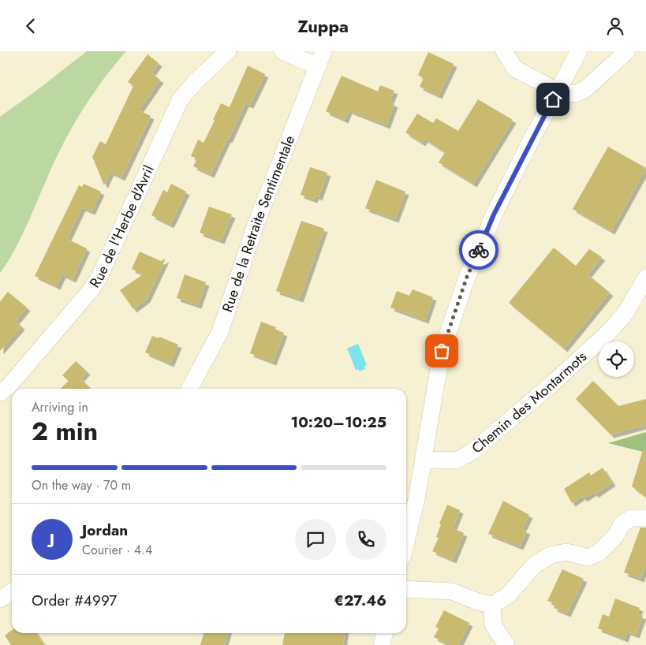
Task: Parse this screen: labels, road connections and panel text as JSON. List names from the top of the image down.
{
  "streets": {
    "street": ["Rue de la Retraite Sentimentale", "Rue de l'Herbe d'Avril", "Chemin des Montarmots"]
  },
  "page": {
    "header": "Zuppa",
    "heading": ["2 min", "Arriving in", "10:20–10:25"],
    "panel": [
      "Jordan",
      "Courier · 4.4",
      "Order #4997",
      "€27.46"
    ],
    "bar": "On the way · 70 m",
    "round": "J"
  }
}
